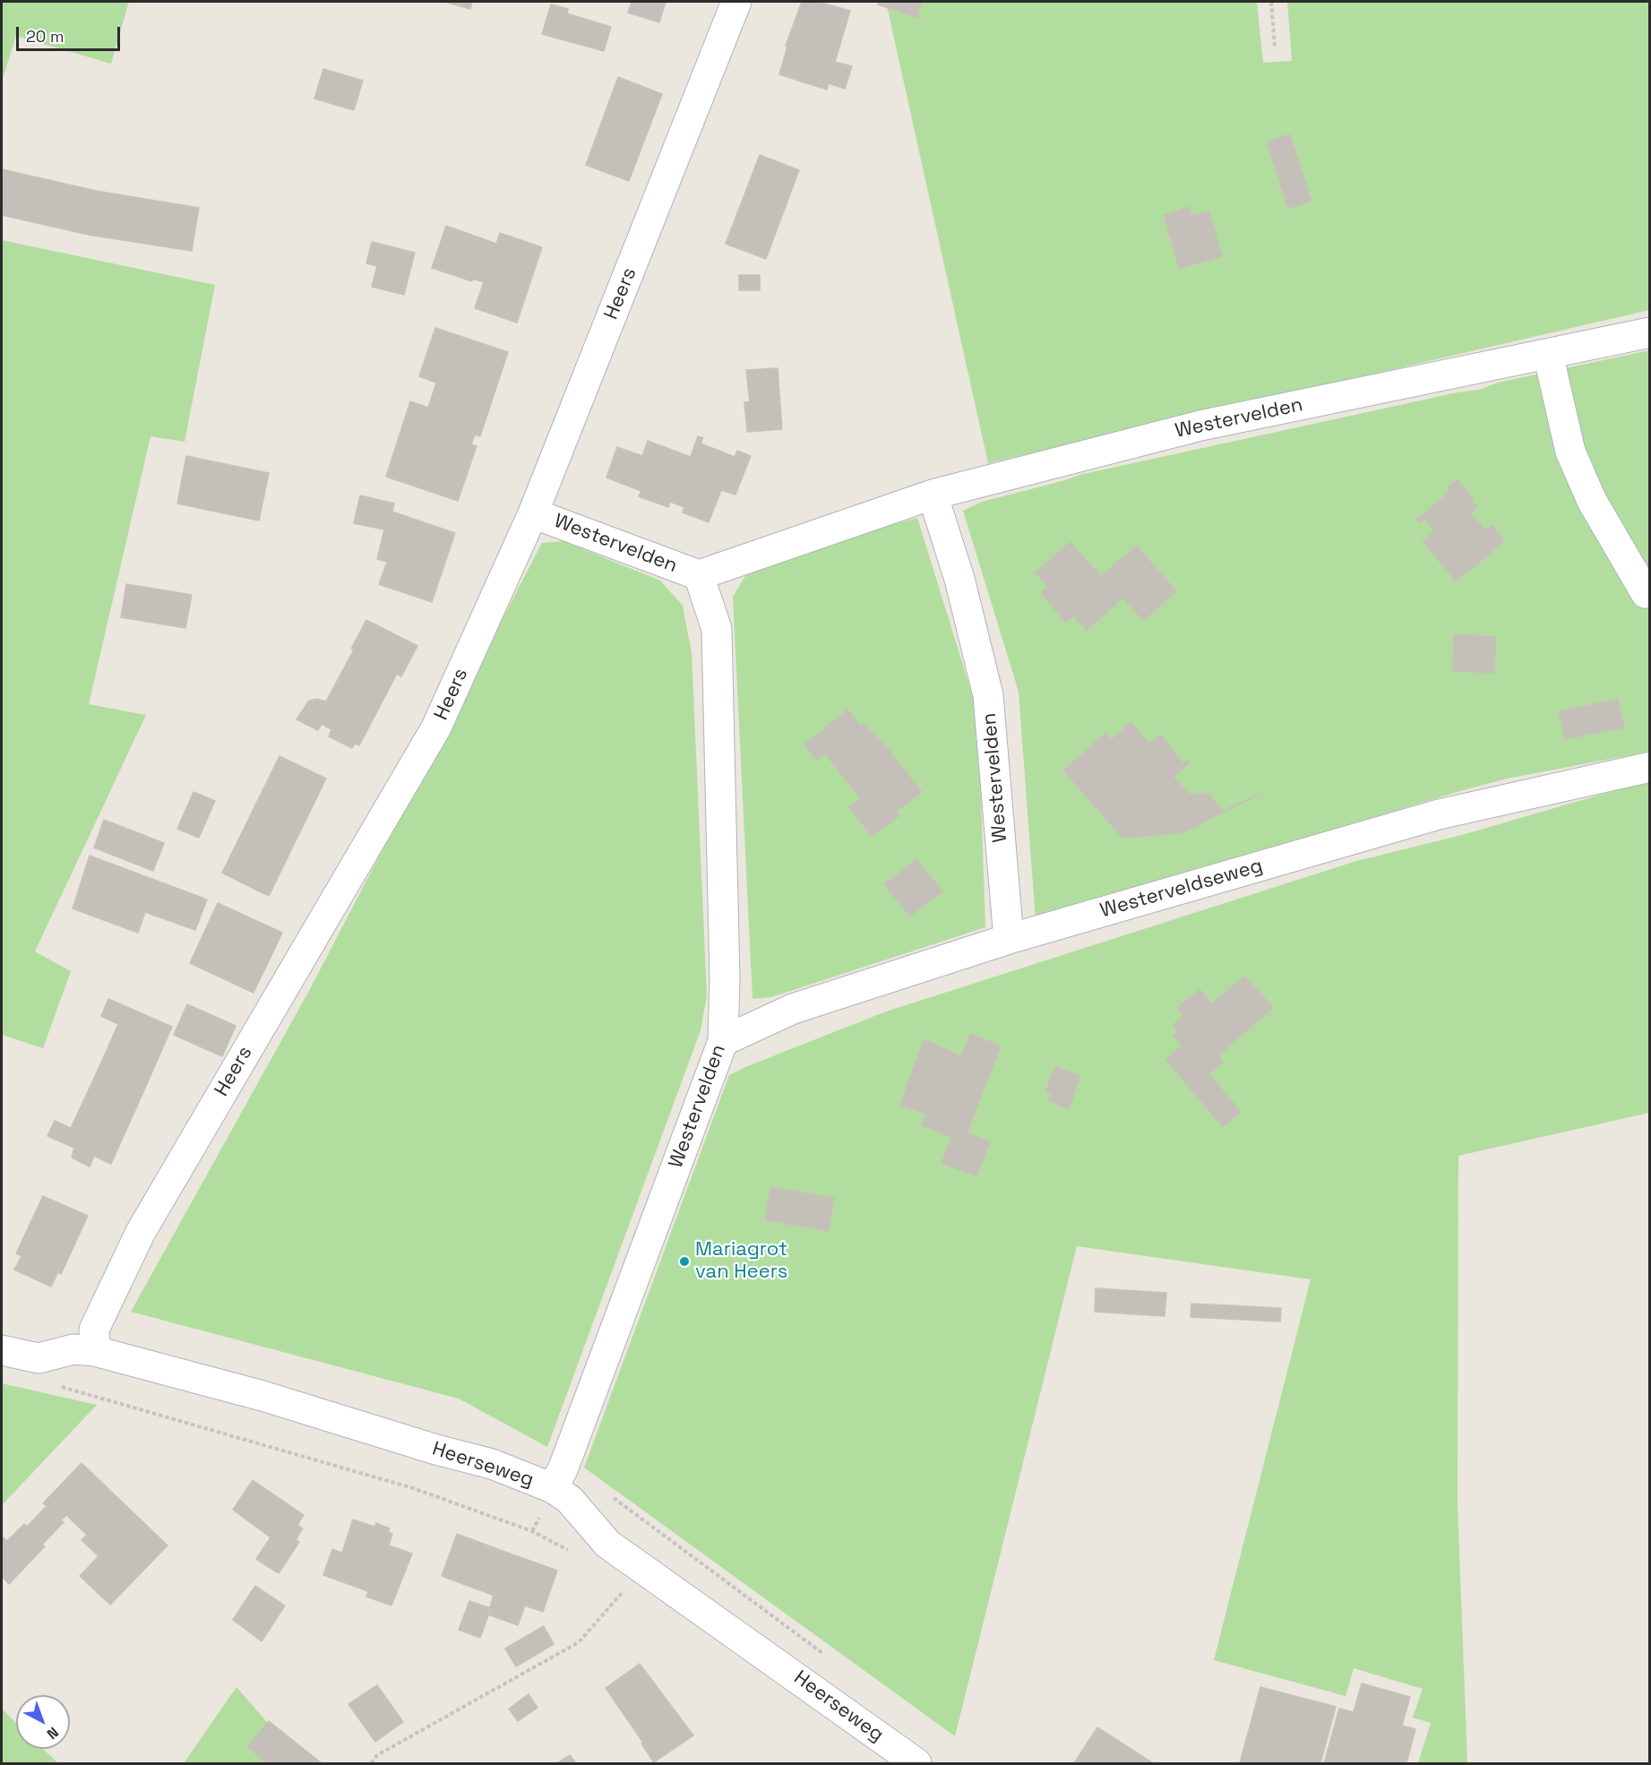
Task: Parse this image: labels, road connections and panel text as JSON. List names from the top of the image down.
{
  "streets": {
    "street": [
      "Heers",
      "Westervelden",
      "Westerveldseweg",
      "Heerseweg"
    ]
  },
  "crossings": [
    ["Heers", "Westervelden"],
    ["Heers", "Heerseweg"],
    ["Westervelden", "Westerveldseweg"],
    ["Westervelden", "Heerseweg"]
  ],
  "places": ["Mariagrot van Heers"],
  "scale_bar": "20 m",
  "north": "bottom right"
}
